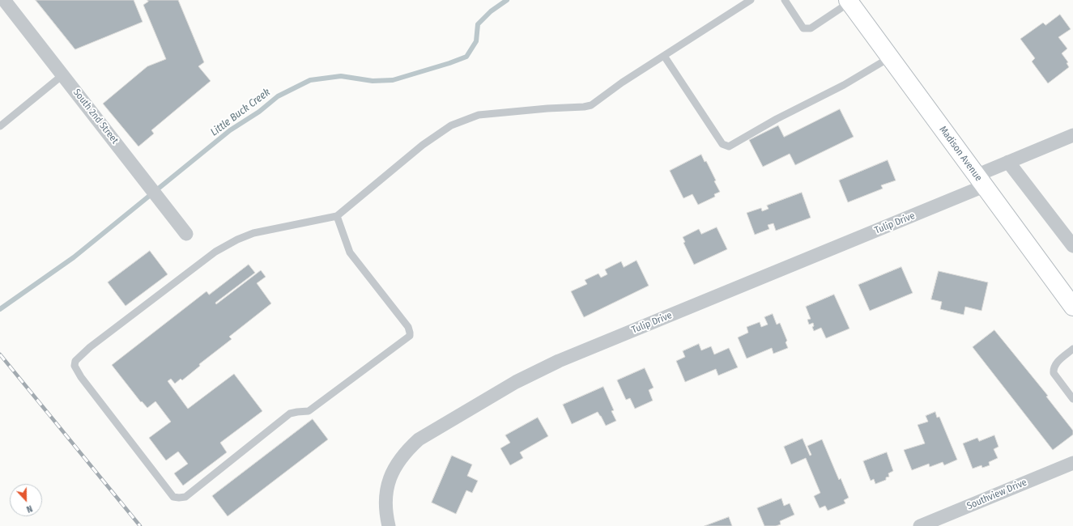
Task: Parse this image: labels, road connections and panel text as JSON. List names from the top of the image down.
{
  "streets": {
    "main road": ["Madison Avenue"],
    "street": ["South 2nd Street", "Tulip Drive", "Southview Drive"]
  },
  "crossings": [
    ["Madison Avenue", "Tulip Drive"]
  ],
  "water": ["Little Buck Creek"],
  "north": "bottom"
}
